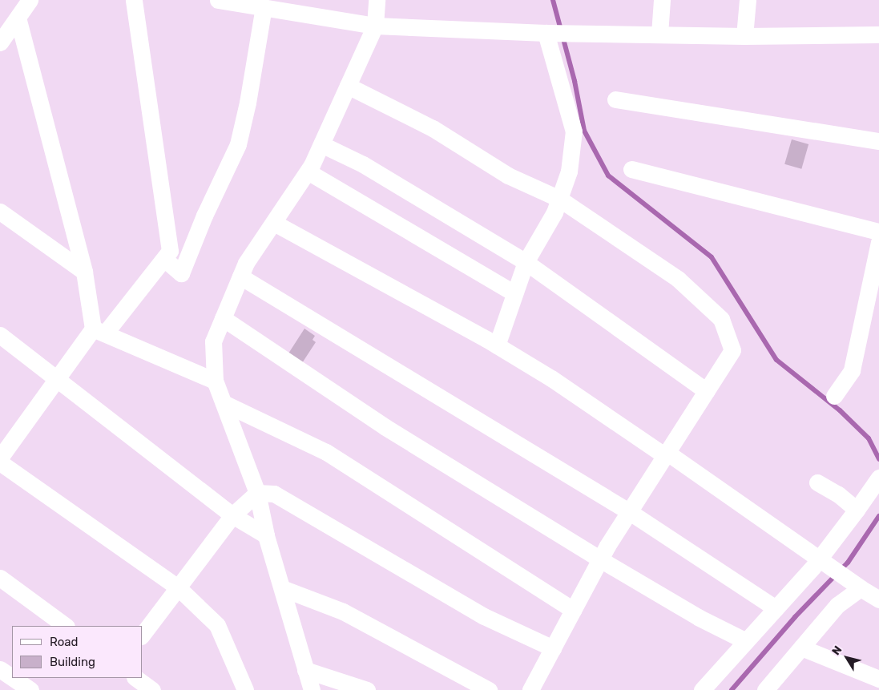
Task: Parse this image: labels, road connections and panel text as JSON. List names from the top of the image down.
{
  "legend": ["Road", "Building"],
  "north": "top left"
}
